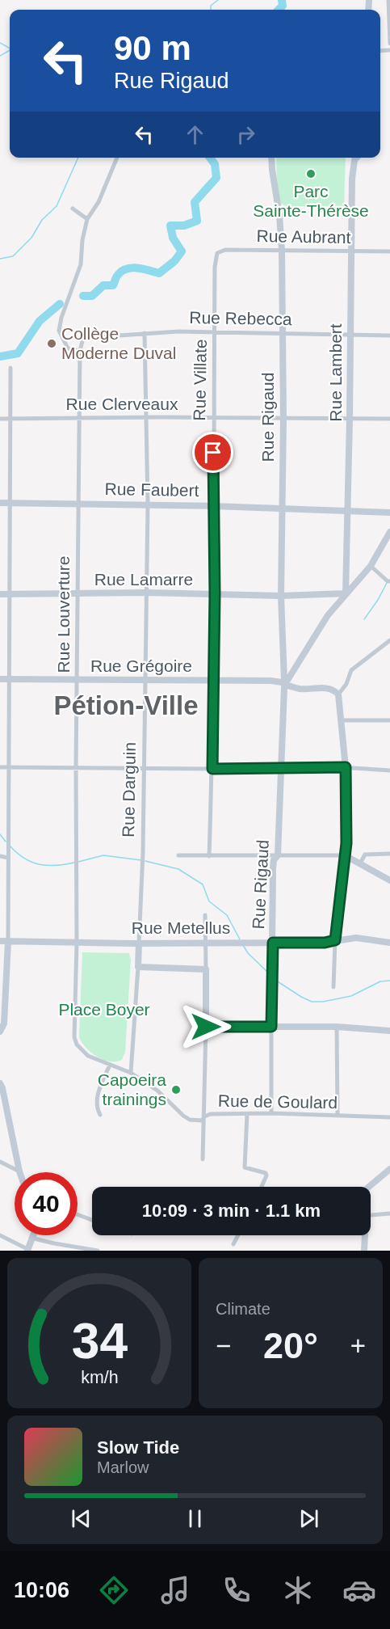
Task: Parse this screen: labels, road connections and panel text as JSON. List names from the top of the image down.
{
  "streets": {
    "street": [
      "Rue Aubrant",
      "Rue Rebecca",
      "Rue Lambert",
      "Rue Villate",
      "Rue Clerveaux",
      "Rue Rigaud",
      "Rue Faubert",
      "Rue Lamarre",
      "Rue Louverture",
      "Rue Grégoire",
      "Rue Darguin",
      "Rue Metellus",
      "Rue de Goulard"
    ]
  },
  "crossings": [
    ["Rue Aubrant", "Rue Lambert"],
    ["Rue Aubrant", "Rue Villate"],
    ["Rue Aubrant", "Rue Rigaud"],
    ["Rue Rebecca", "Rue Lambert"],
    ["Rue Rebecca", "Rue Villate"],
    ["Rue Rebecca", "Rue Rigaud"],
    ["Rue Rebecca", "Rue Louverture"],
    ["Rue Rebecca", "Rue Darguin"],
    ["Rue Lambert", "Rue Clerveaux"],
    ["Rue Lambert", "Rue Faubert"],
    ["Rue Lambert", "Rue Lamarre"],
    ["Rue Villate", "Rue Clerveaux"],
    ["Rue Villate", "Rue Faubert"],
    ["Rue Villate", "Rue Lamarre"],
    ["Rue Villate", "Rue Grégoire"],
    ["Rue Clerveaux", "Rue Rigaud"],
    ["Rue Clerveaux", "Rue Louverture"],
    ["Rue Clerveaux", "Rue Darguin"],
    ["Rue Rigaud", "Rue Faubert"],
    ["Rue Rigaud", "Rue Lamarre"],
    ["Rue Rigaud", "Rue Grégoire"],
    ["Rue Rigaud", "Rue Metellus"],
    ["Rue Rigaud", "Rue de Goulard"],
    ["Rue Faubert", "Rue Louverture"],
    ["Rue Faubert", "Rue Darguin"],
    ["Rue Lamarre", "Rue Louverture"],
    ["Rue Lamarre", "Rue Darguin"],
    ["Rue Louverture", "Rue Grégoire"],
    ["Rue Louverture", "Rue Metellus"],
    ["Rue Louverture", "Rue de Goulard"],
    ["Rue Grégoire", "Rue Darguin"],
    ["Rue Darguin", "Rue Metellus"],
    ["Rue Darguin", "Rue de Goulard"]
  ],
  "districts": ["Pétion-Ville"],
  "parks": ["Place Boyer"],
  "places": ["Parc Sainte-Thérèse", "Collège Moderne Duval", "Capoeira trainings"],
  "page": {
    "turn": ["90 m", "Rue Rigaud"],
    "limit": "40",
    "trip": "10:09 · 3 min · 1.1 km",
    "tile": "Climate",
    "heat": ["−", "20°", "+"],
    "song": ["Slow Tide", "Marlow"],
    "tabs": "10:06",
    "gauge": ["34", "km/h"]
  }
}
